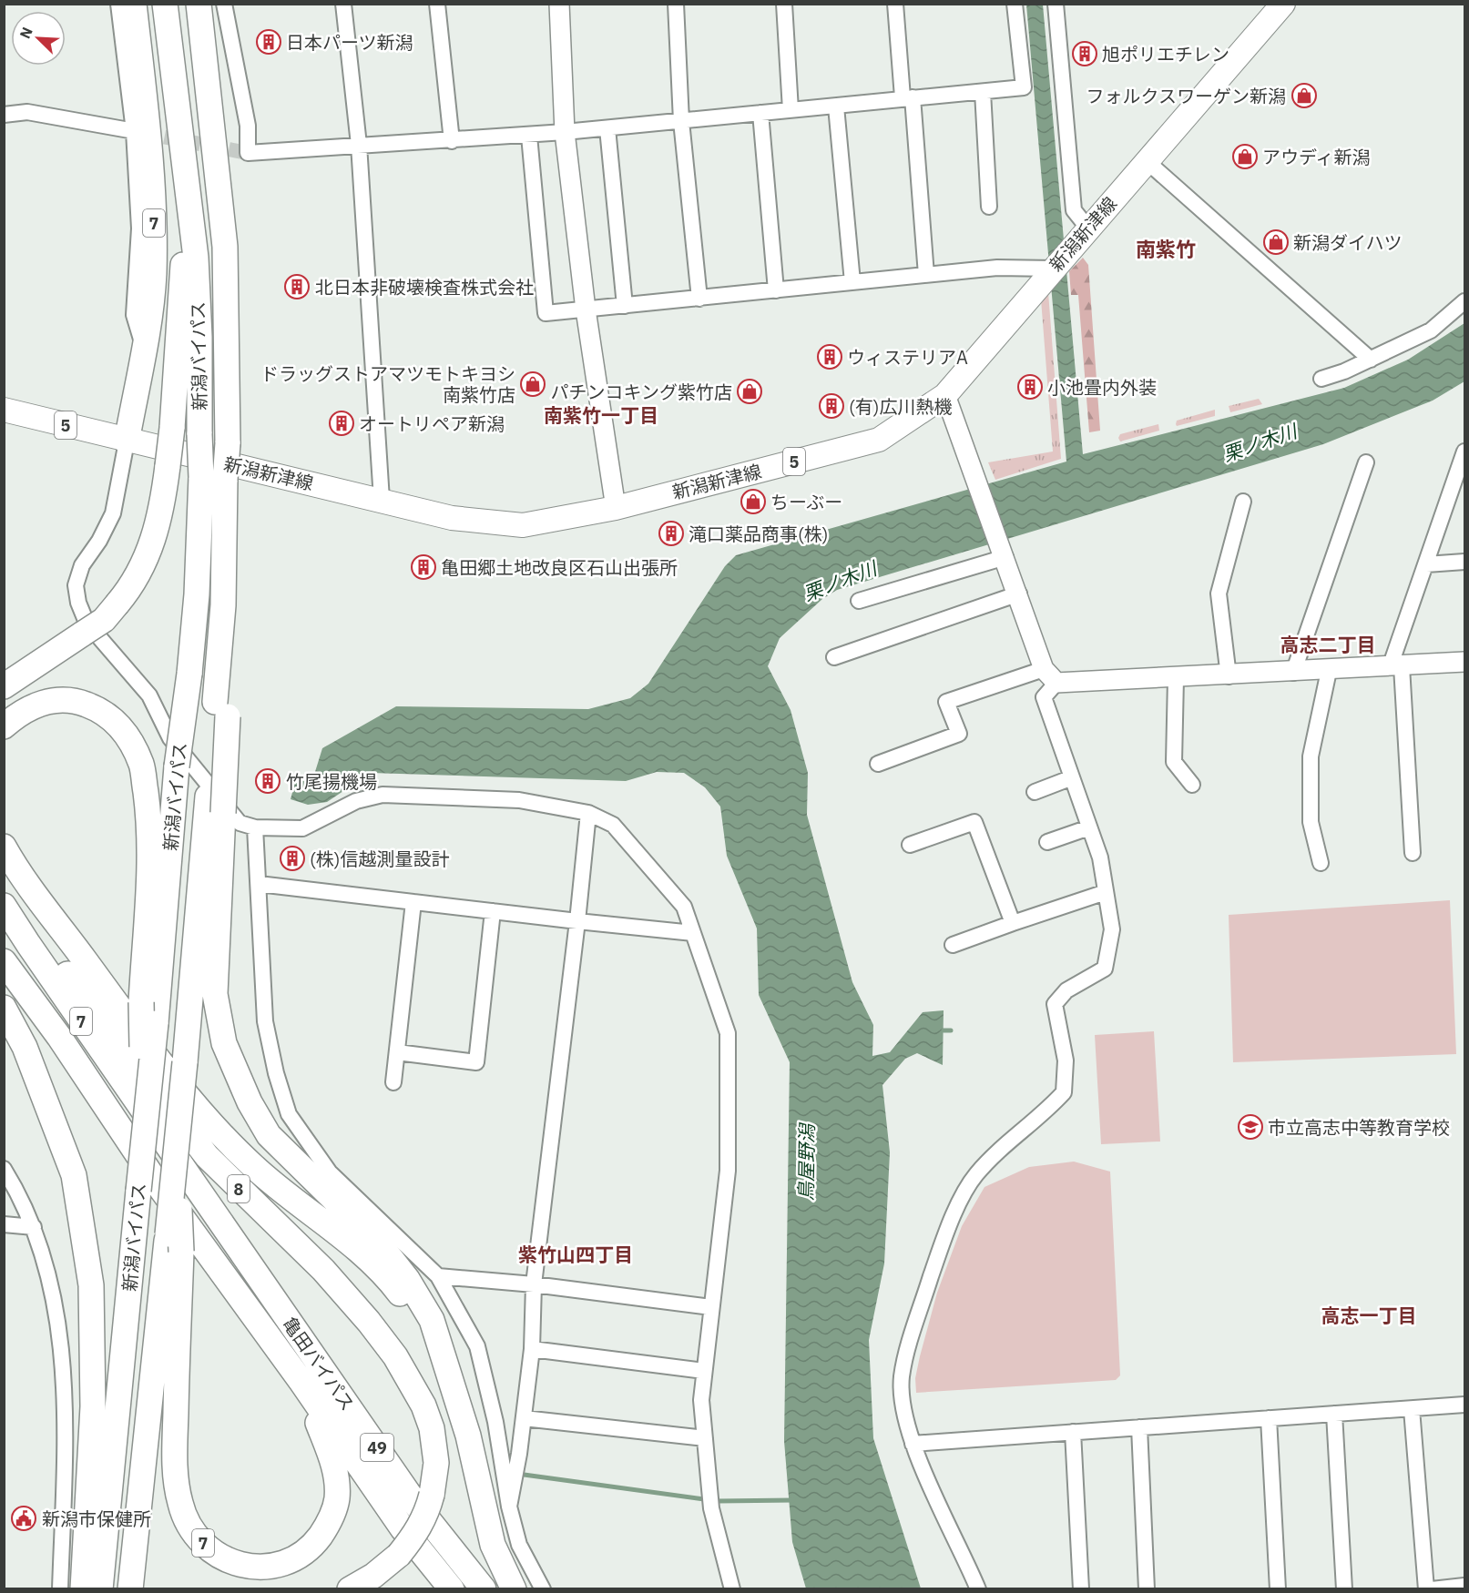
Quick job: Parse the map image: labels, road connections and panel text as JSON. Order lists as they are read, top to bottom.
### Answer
{
  "streets": {
    "highway": [
      "7",
      "新潟バイパス",
      "8",
      "亀田バイパス",
      "49"
    ],
    "main road": ["新潟新津線", "5"]
  },
  "crossings": [
    ["7", "新潟新津線"],
    ["7", "新潟バイパス"],
    ["7", "亀田バイパス"],
    ["新潟バイパス", "亀田バイパス"]
  ],
  "districts": [
    "南紫竹",
    "南紫竹一丁目",
    "高志二丁目",
    "紫竹山四丁目",
    "高志一丁目"
  ],
  "water": ["栗ノ木川", "鳥屋野潟"],
  "places": {
    "building": [
      "日本パーツ新潟",
      "旭ポリエチレン",
      "北日本非破壊検査株式会社",
      "ウィステリアA",
      "小池畳内外装",
      "(有)広川熱機",
      "オートリペア新潟",
      "滝口薬品商事(株)",
      "亀田郷土地改良区石山出張所",
      "竹尾揚機場",
      "(株)信越測量設計"
    ],
    "shop": [
      "フォルクスワーゲン新潟",
      "アウディ新潟",
      "新潟ダイハツ",
      "ドラッグストアマツモトキヨシ 南紫竹店",
      "パチンコキング紫竹店",
      "ちーぶー"
    ],
    "school or university": ["市立高志中等教育学校"],
    "public building": ["新潟市保健所"]
  },
  "north": "top left"
}
